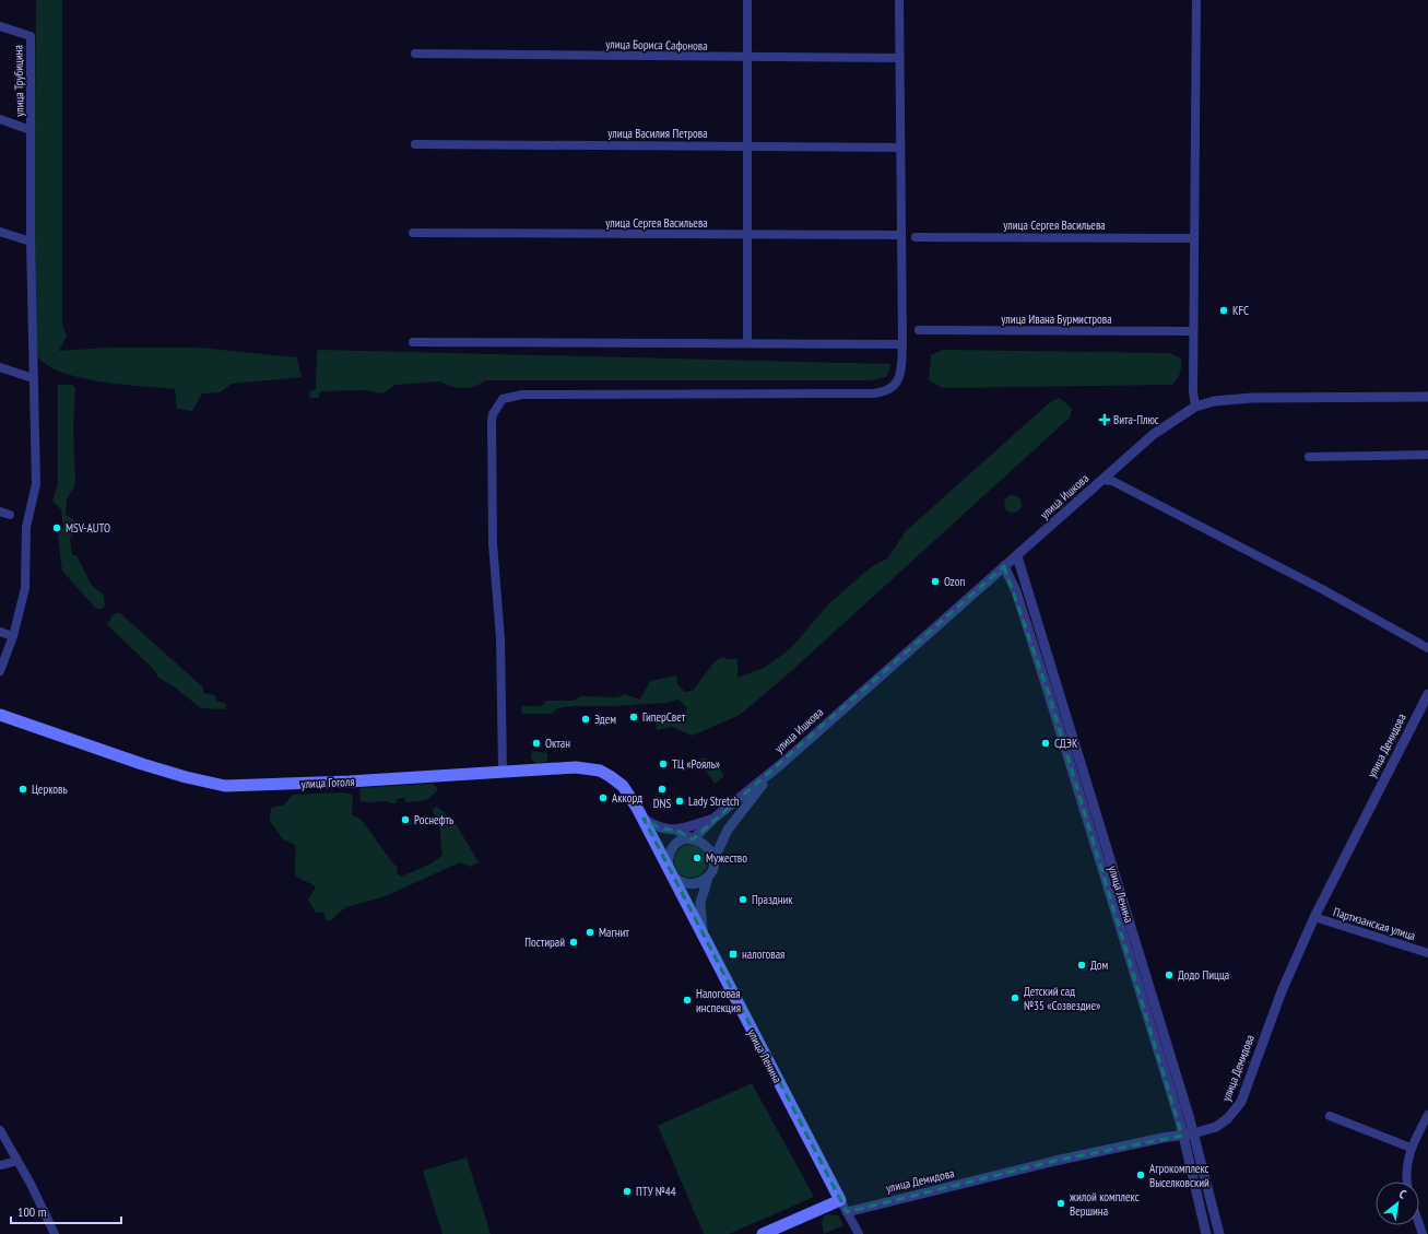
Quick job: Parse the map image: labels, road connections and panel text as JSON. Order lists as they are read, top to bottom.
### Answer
{
  "streets": {
    "main road": ["улица Гоголя", "улица Ленина"],
    "street": [
      "улица Бориса Сафонова",
      "улица Трубицина",
      "улица Василия Петрова",
      "улица Сергея Васильева",
      "улица Ивана Бурмистрова",
      "улица Ишкова",
      "улица Демидова",
      "Партизанская улица"
    ]
  },
  "crossings": [
    ["улица Ишкова", "улица Гоголя"],
    ["улица Ишкова", "улица Ленина"],
    ["улица Демидова", "улица Ленина"],
    ["улица Демидова", "Партизанская улица"],
    ["улица Гоголя", "улица Ленина"]
  ],
  "places": {
    "other": [
      "KFC",
      "MSV-AUTO",
      "Ozon",
      "ГиперСвет",
      "Эдем",
      "Октан",
      "СДЭК",
      "ТЦ «Рояль»",
      "Церковь",
      "DNS",
      "Аккорд",
      "Lady Stretch",
      "Роснефть",
      "Мужество",
      "Праздник",
      "Магнит",
      "Постирай",
      "Дом",
      "Додо Пицца",
      "Детский сад №35 «Созвездие»",
      "Налоговая инспекция",
      "Агрокомплекс Выселковский",
      "ПТУ №44",
      "жилой комплекс Вершина"
    ],
    "health": ["Вита-Плюс"],
    "transit": ["налоговая"]
  },
  "scale_bar": "100 m",
  "north": "top right"
}
